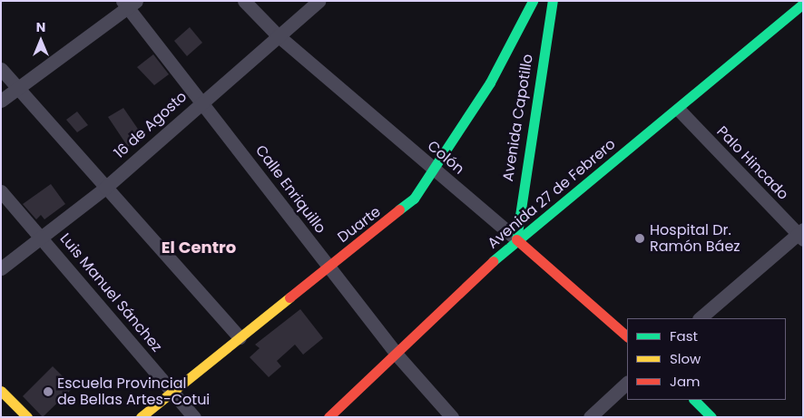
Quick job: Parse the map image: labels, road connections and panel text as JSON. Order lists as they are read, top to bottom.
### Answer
{
  "streets": {
    "main road": [
      "Avenida Capotillo",
      "Colón",
      "Avenida 27 de Febrero",
      "Duarte"
    ],
    "street": [
      "16 de Agosto",
      "Palo Hincado",
      "Calle Enriquillo",
      "Luis Manuel Sánchez"
    ]
  },
  "crossings": [
    ["Avenida Capotillo", "Colón"],
    ["Avenida Capotillo", "Avenida 27 de Febrero"],
    ["16 de Agosto", "Colón"],
    ["16 de Agosto", "Calle Enriquillo"],
    ["16 de Agosto", "Luis Manuel Sánchez"],
    ["Colón", "Avenida 27 de Febrero"],
    ["Colón", "Duarte"],
    ["Palo Hincado", "Avenida 27 de Febrero"],
    ["Calle Enriquillo", "Avenida 27 de Febrero"],
    ["Calle Enriquillo", "Duarte"],
    ["Duarte", "Luis Manuel Sánchez"]
  ],
  "districts": ["El Centro"],
  "places": ["Hospital Dr. Ramón Báez", "Escuela Provincial de Bellas Artes-Cotui"],
  "legend": ["Fast", "Slow", "Jam"],
  "north": "top"
}
